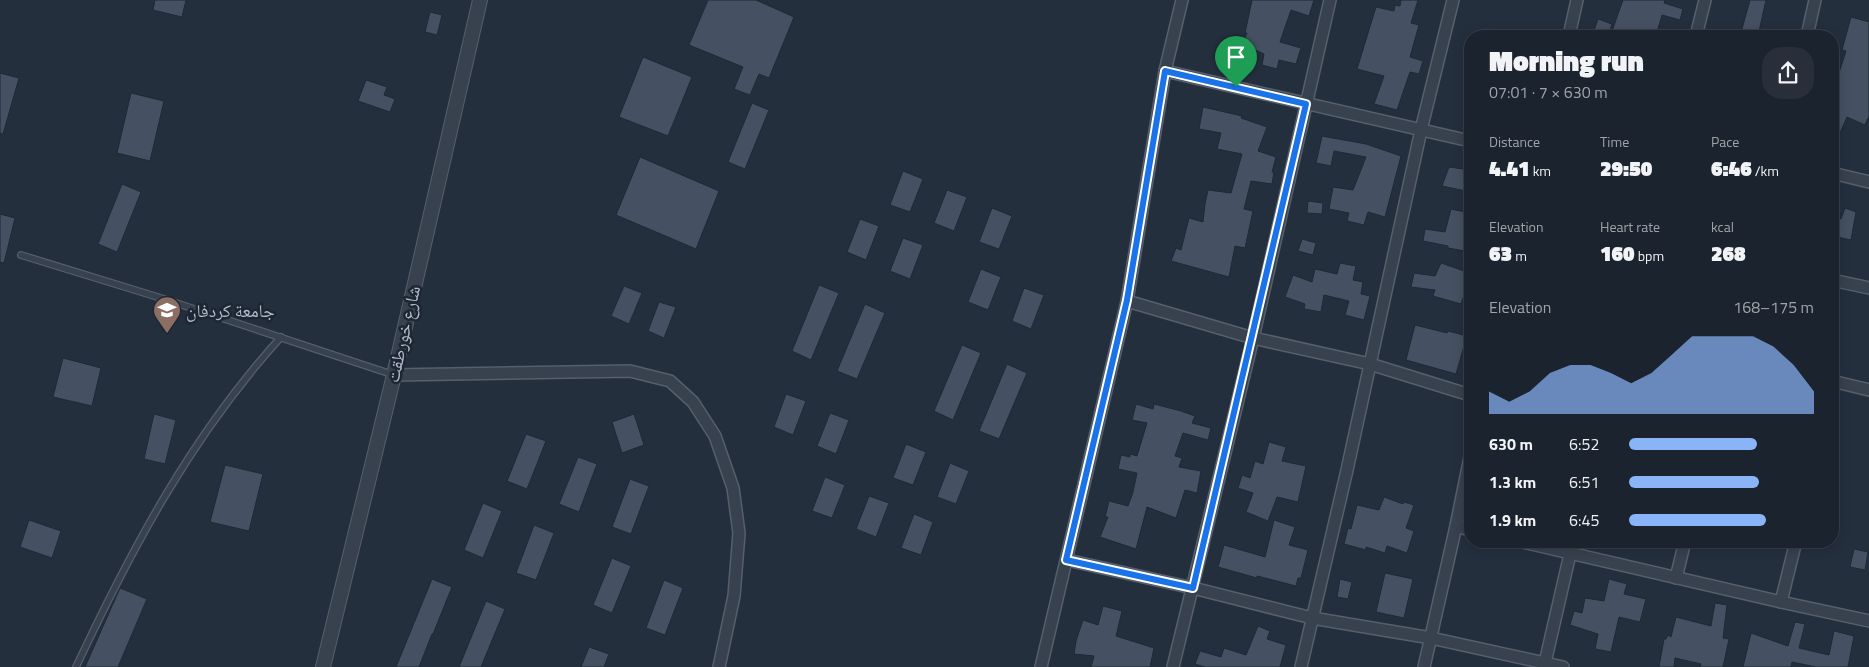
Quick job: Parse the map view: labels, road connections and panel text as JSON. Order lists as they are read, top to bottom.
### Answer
{
  "streets": {
    "street": ["شارع خورطقت"]
  },
  "places": {
    "school or university": ["جامعة كردفان"]
  },
  "page": {
    "heading": ["Morning run", "07:01 · 7 × 630 m"],
    "stats": [
      ["Distance", "4.41 km"],
      ["Time", "29:50"],
      ["Pace", "6:46 /km"],
      ["Elevation", "63 m"],
      ["Heart rate", "160 bpm"],
      ["kcal", "268"]
    ],
    "chart": ["Elevation", "168–175 m"],
    "list": [
      {
        "name": "630 m",
        "note": "6:52"
      },
      {
        "name": "1.3 km",
        "note": "6:51"
      },
      {
        "name": "1.9 km",
        "note": "6:45"
      }
    ]
  }
}
